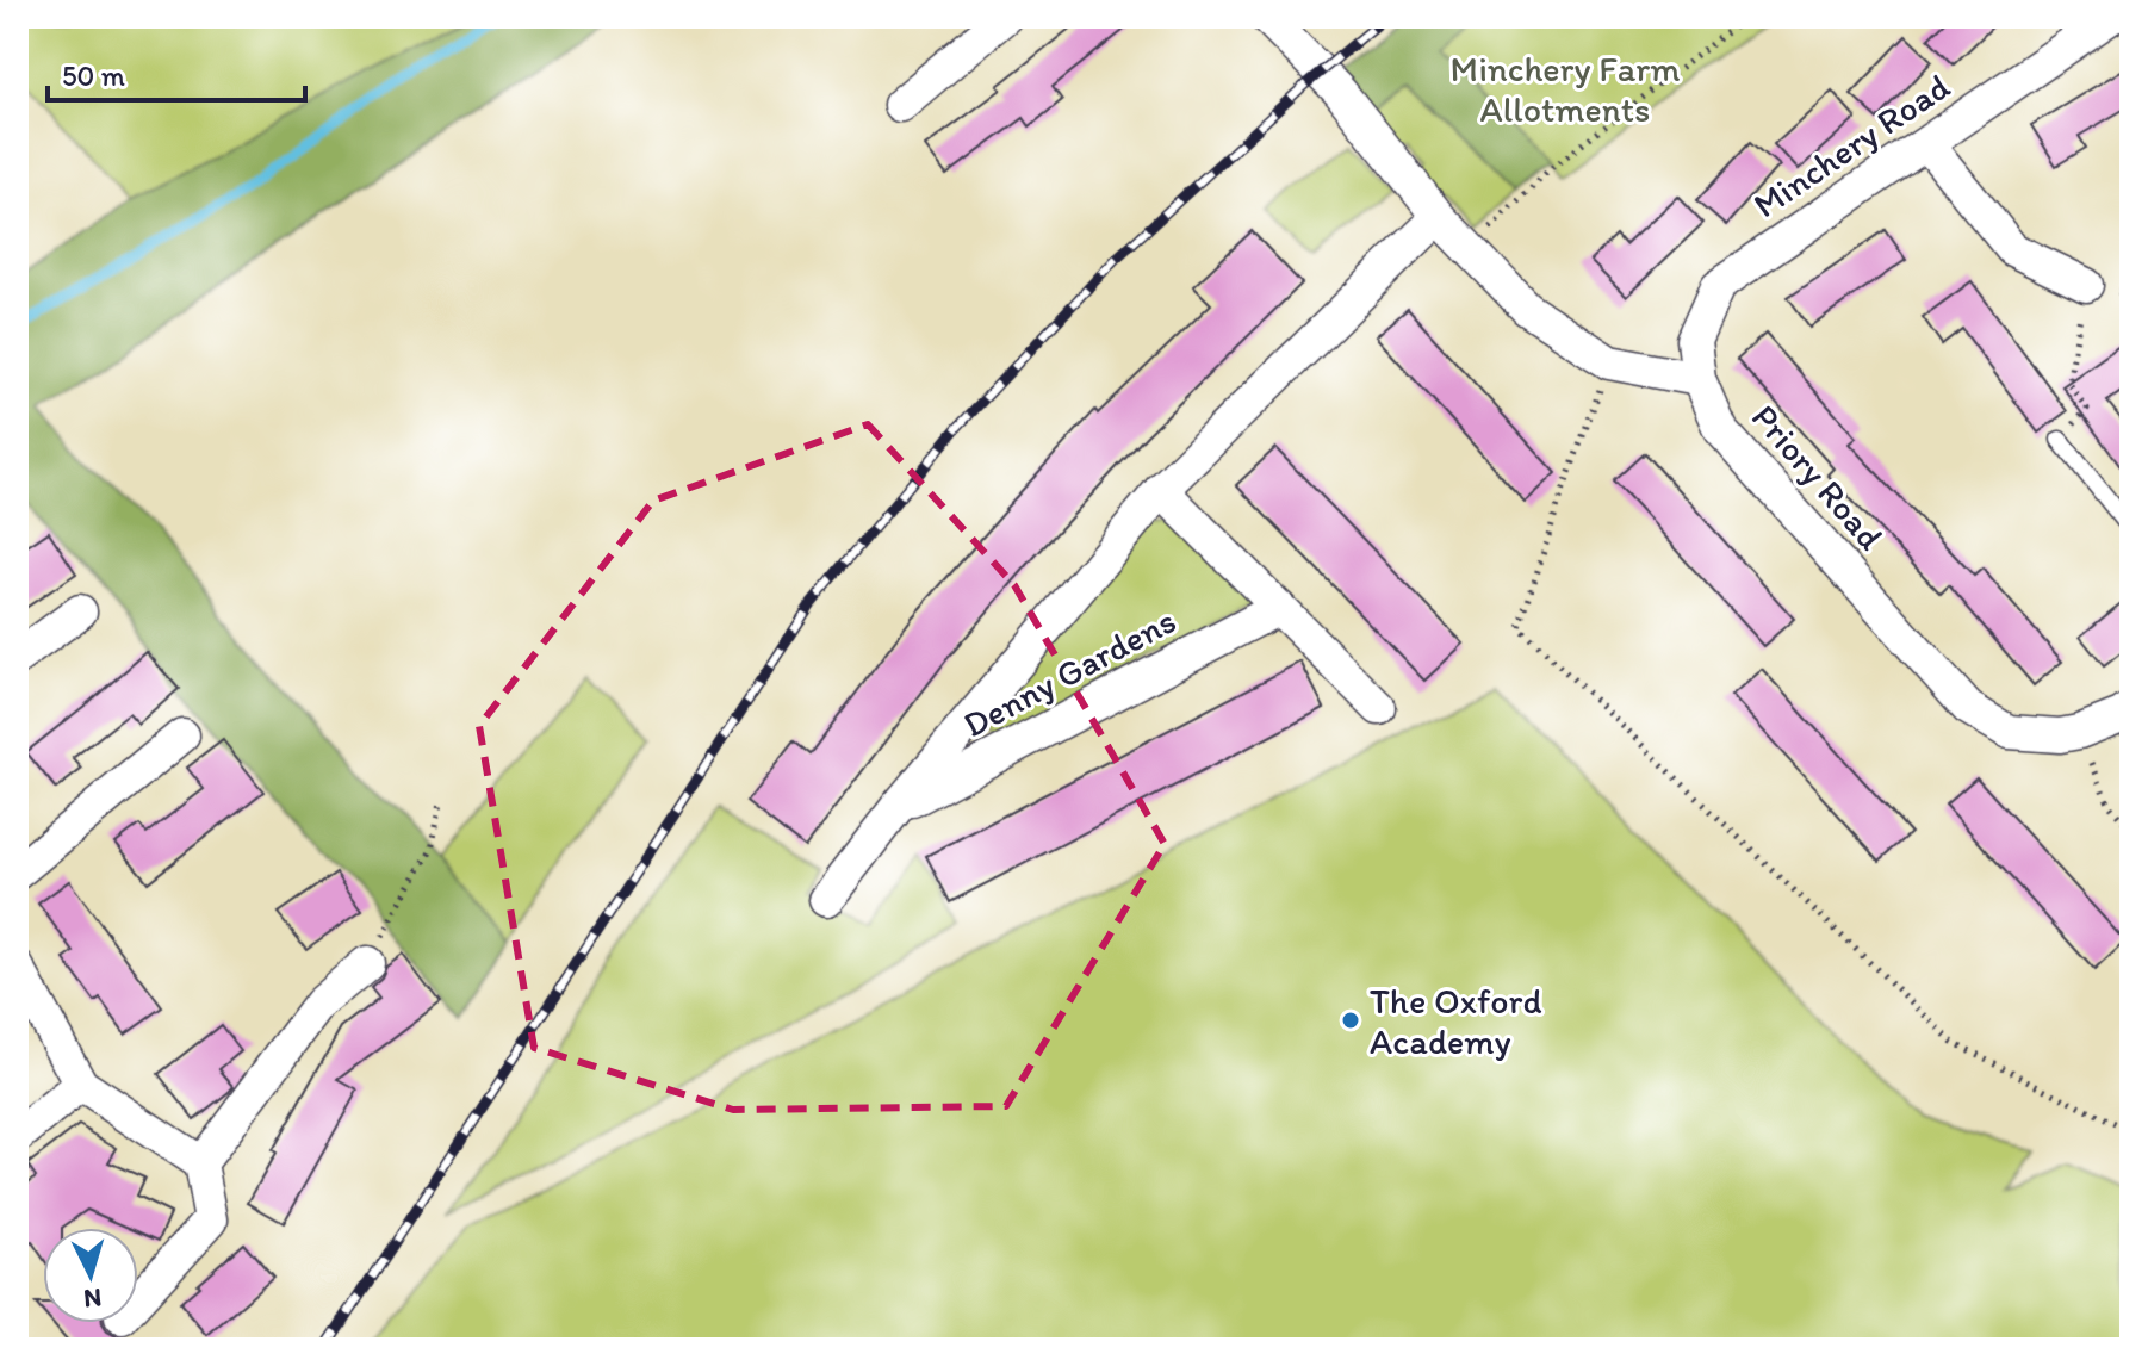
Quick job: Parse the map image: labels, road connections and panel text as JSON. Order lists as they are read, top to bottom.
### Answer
{
  "streets": {
    "street": ["Minchery Road", "Priory Road", "Denny Gardens"]
  },
  "crossings": [
    ["Minchery Road", "Priory Road"]
  ],
  "parks": ["Minchery Farm Allotments"],
  "places": ["The Oxford Academy"],
  "scale_bar": "50 m",
  "north": "bottom"
}
